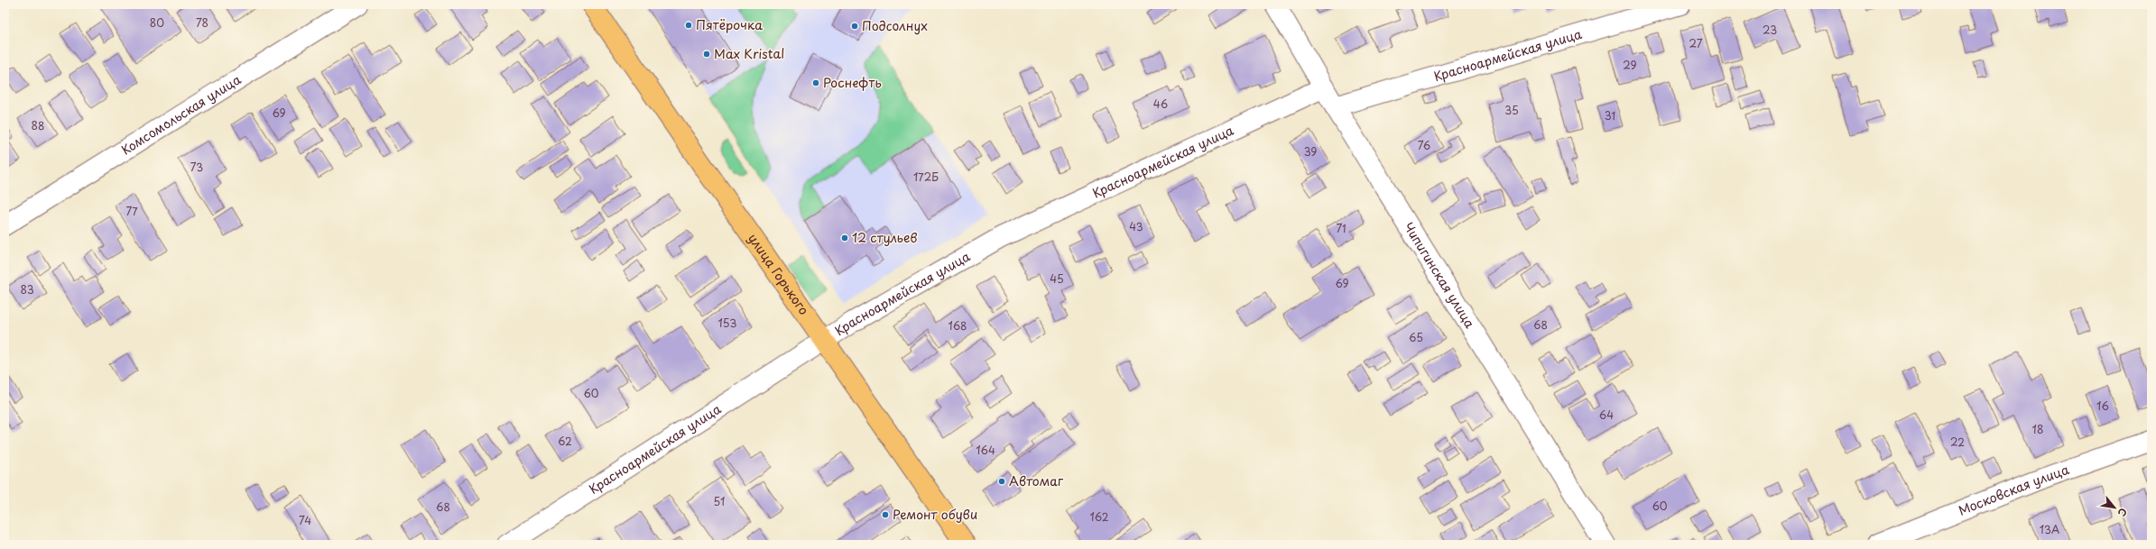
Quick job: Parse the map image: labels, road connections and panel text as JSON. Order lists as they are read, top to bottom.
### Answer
{
  "streets": {
    "main road": ["улица Горького"],
    "street": [
      "Красноармейская улица",
      "Комсомольская улица",
      "Чипигинская улица",
      "Московская улица"
    ]
  },
  "crossings": [
    ["Красноармейская улица", "улица Горького"],
    ["Красноармейская улица", "Чипигинская улица"]
  ],
  "places": [
    "Пятёрочка",
    "Подсолнух",
    "Max Kristal",
    "Роснефть",
    "12 стульев",
    "Автомаг",
    "Ремонт обуви"
  ],
  "house_numbers": [
    "80",
    "78",
    "23",
    "27",
    "29",
    "46",
    "35",
    "69",
    "31",
    "88",
    "76",
    "39",
    "73",
    "172Б",
    "77",
    "43",
    "71",
    "45",
    "69",
    "83",
    "153",
    "68",
    "168",
    "65",
    "60",
    "16",
    "64",
    "18",
    "62",
    "22",
    "164",
    "51",
    "60",
    "68",
    "162",
    "74",
    "13А"
  ],
  "north": "bottom right"
}
